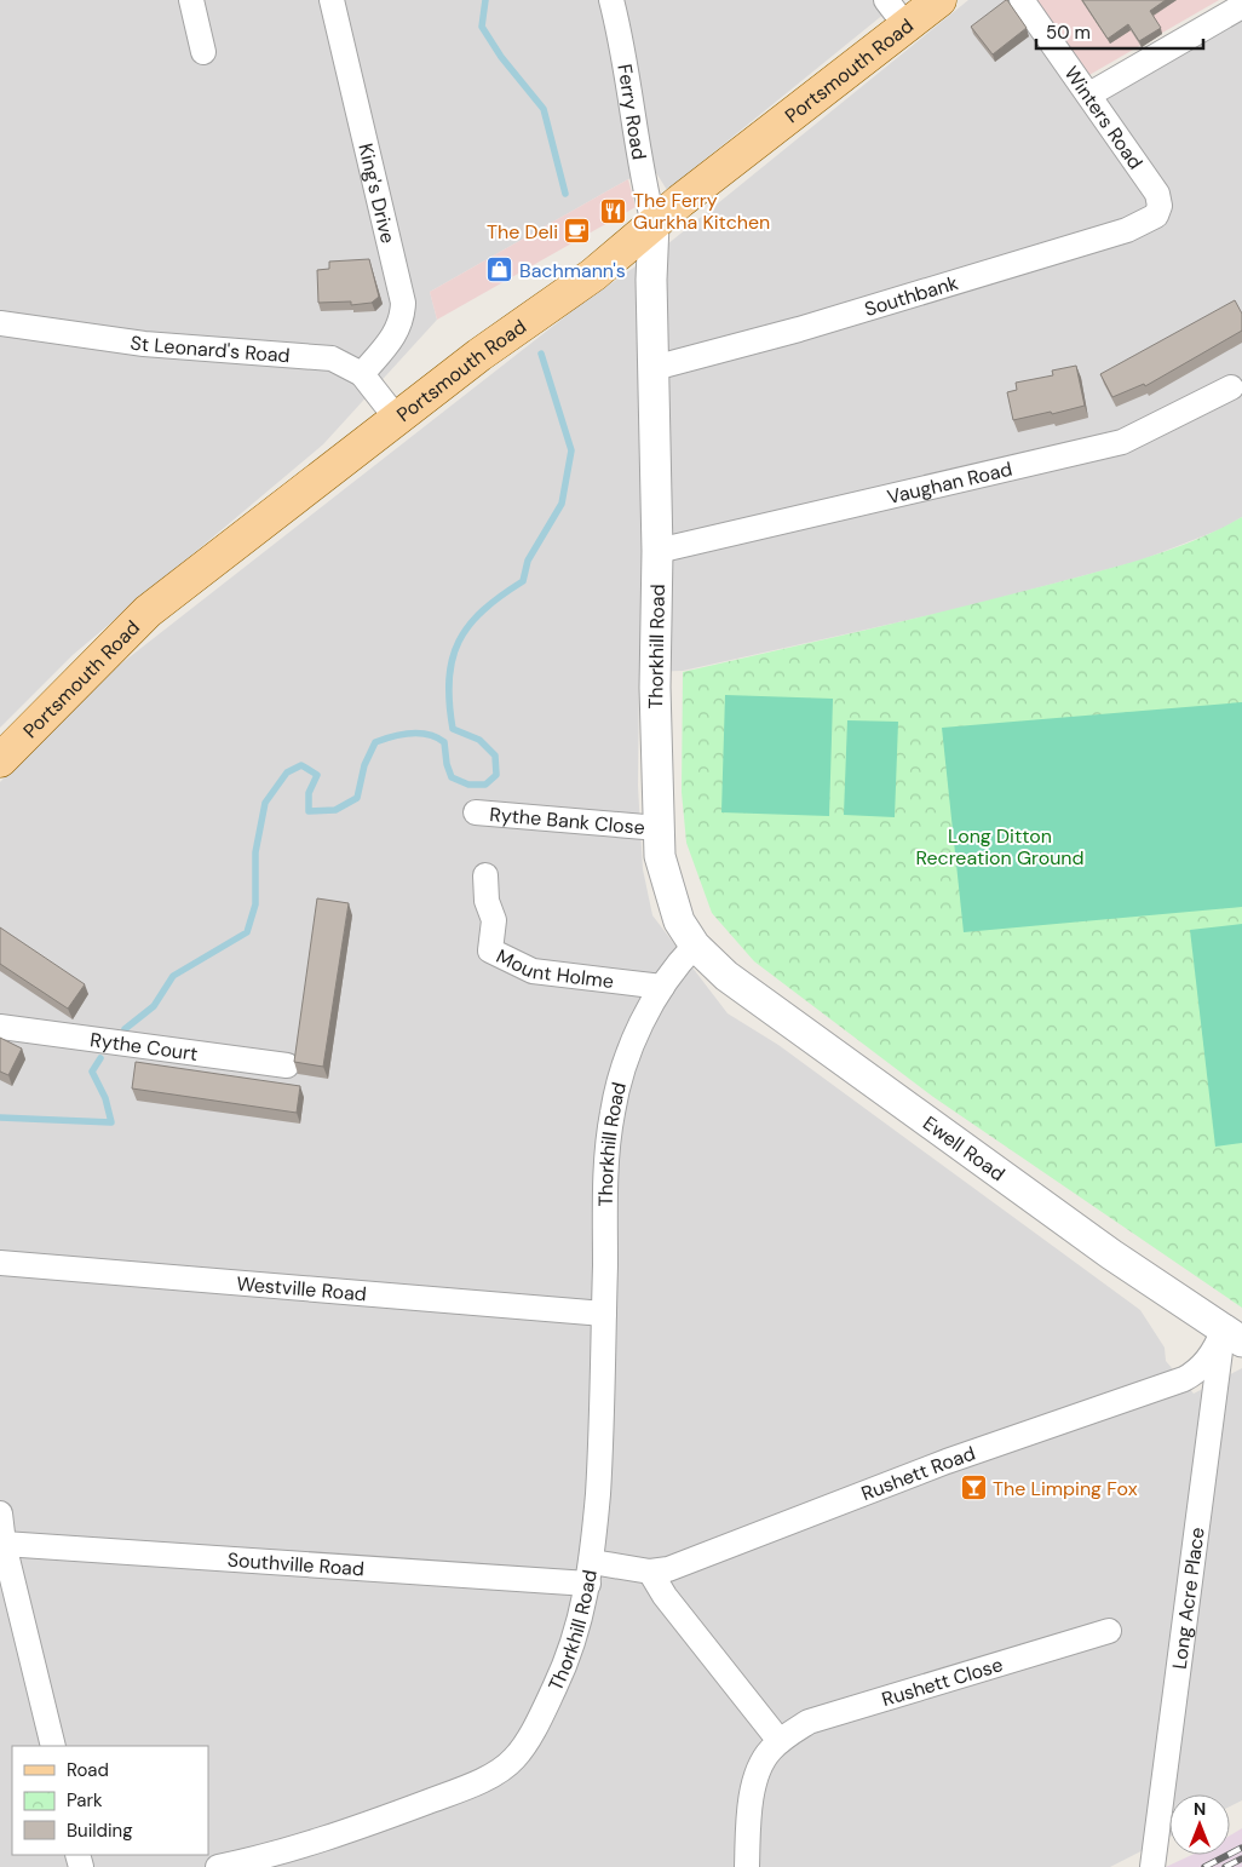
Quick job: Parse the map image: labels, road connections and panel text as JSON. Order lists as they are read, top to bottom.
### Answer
{
  "streets": {
    "main road": ["Portsmouth Road"],
    "street": [
      "Ferry Road",
      "Winters Road",
      "King's Drive",
      "Southbank",
      "St Leonard's Road",
      "Vaughan Road",
      "Thorkhill Road",
      "Rythe Bank Close",
      "Mount Holme",
      "Rythe Court",
      "Ewell Road",
      "Westville Road",
      "Rushett Road",
      "Southville Road",
      "Long Acre Place",
      "Rushett Close"
    ]
  },
  "crossings": [
    ["Portsmouth Road", "Ferry Road"],
    ["Portsmouth Road", "St Leonard's Road"],
    ["Portsmouth Road", "Thorkhill Road"],
    ["Ferry Road", "Thorkhill Road"],
    ["Winters Road", "Southbank"],
    ["King's Drive", "St Leonard's Road"],
    ["Southbank", "Thorkhill Road"],
    ["Vaughan Road", "Thorkhill Road"],
    ["Thorkhill Road", "Rythe Bank Close"],
    ["Thorkhill Road", "Mount Holme"],
    ["Thorkhill Road", "Ewell Road"],
    ["Thorkhill Road", "Westville Road"],
    ["Thorkhill Road", "Rushett Road"],
    ["Thorkhill Road", "Southville Road"],
    ["Ewell Road", "Rushett Road"],
    ["Ewell Road", "Long Acre Place"],
    ["Rushett Road", "Southville Road"],
    ["Rushett Road", "Long Acre Place"]
  ],
  "parks": ["Long Ditton Recreation Ground"],
  "places": {
    "restaurant": ["The Ferry Gurkha Kitchen"],
    "cafe": ["The Deli"],
    "shop": ["Bachmann's"],
    "bar": ["The Limping Fox"]
  },
  "legend": ["Road", "Park", "Building"],
  "scale_bar": "50 m",
  "north": "top"
}
